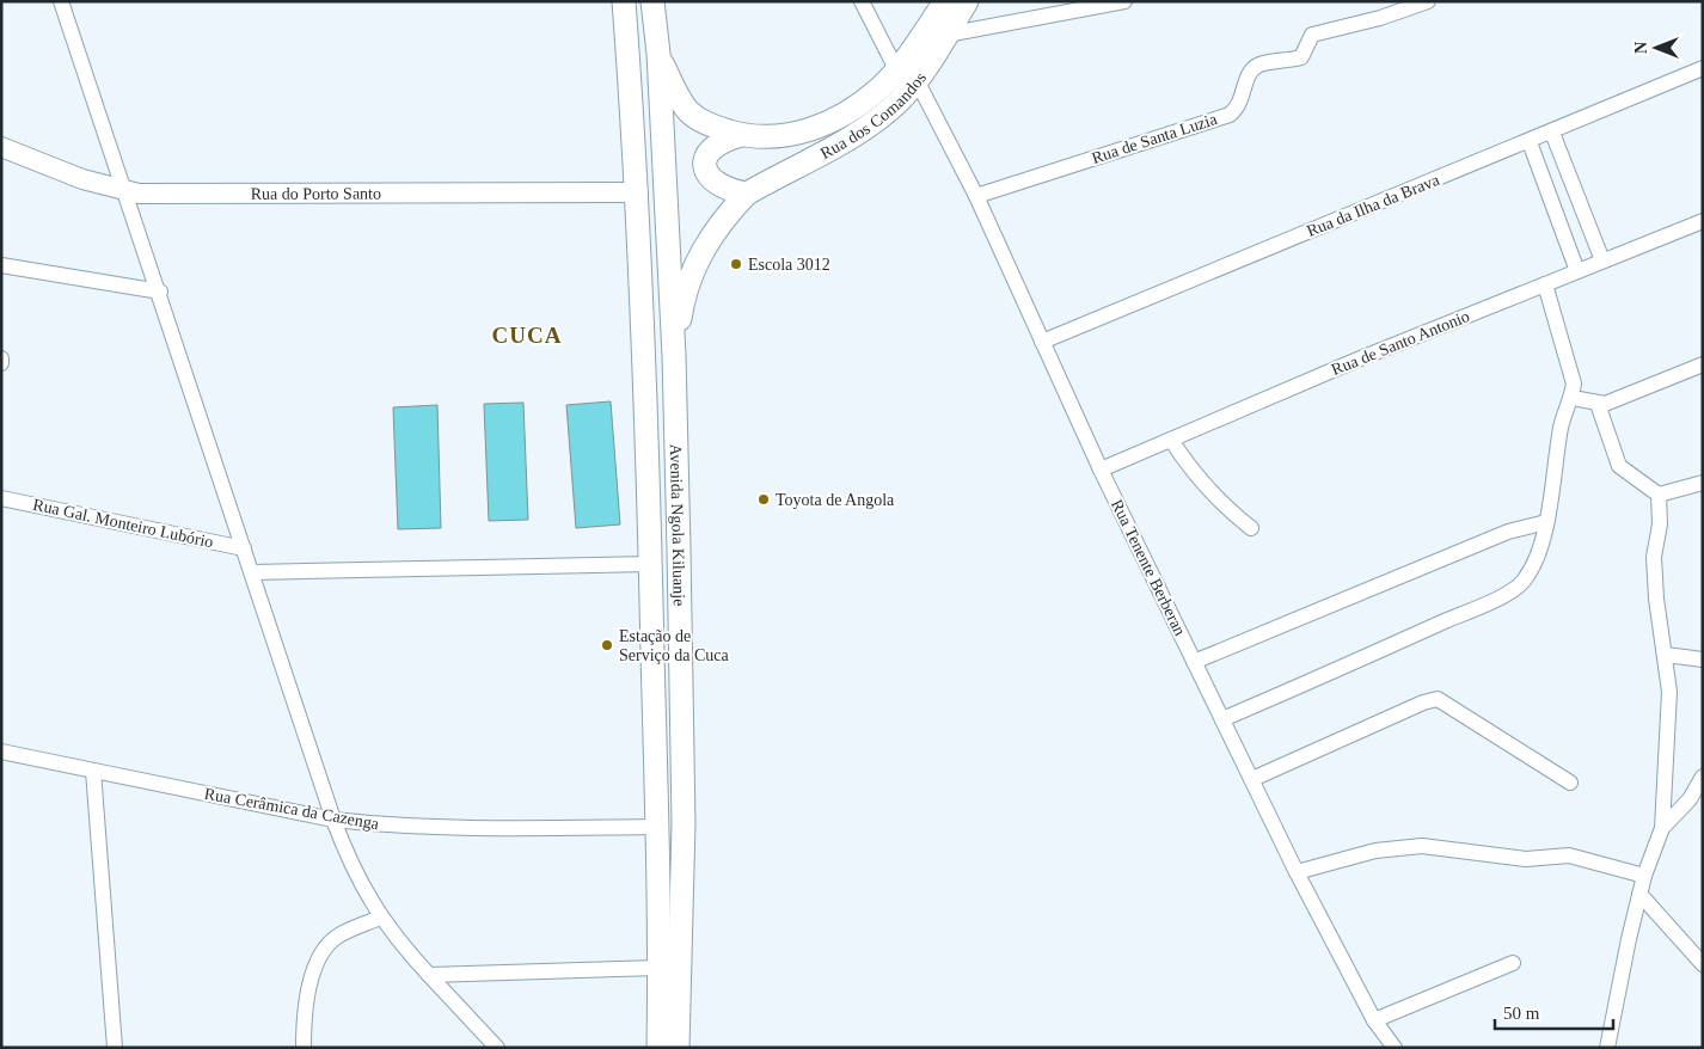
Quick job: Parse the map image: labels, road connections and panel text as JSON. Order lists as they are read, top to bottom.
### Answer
{
  "streets": {
    "main road": ["Rua dos Comandos", "Avenida Ngola Kiluanje"],
    "street": [
      "Rua de Santa Luzia",
      "Rua do Porto Santo",
      "Rua da Ilha da Brava",
      "Rua de Santo Antonio",
      "Rua Gal. Monteiro Lubório",
      "Rua Tenente Berberan",
      "Rua Cerâmica da Cazenga"
    ]
  },
  "crossings": [
    ["Rua dos Comandos", "Avenida Ngola Kiluanje"],
    ["Rua dos Comandos", "Rua Tenente Berberan"],
    ["Rua de Santa Luzia", "Rua Tenente Berberan"],
    ["Rua do Porto Santo", "Avenida Ngola Kiluanje"],
    ["Rua da Ilha da Brava", "Rua Tenente Berberan"],
    ["Rua de Santo Antonio", "Rua Tenente Berberan"],
    ["Avenida Ngola Kiluanje", "Rua Cerâmica da Cazenga"]
  ],
  "districts": ["CUCA"],
  "places": ["Escola 3012", "Toyota de Angola", "Estação de Serviço da Cuca"],
  "scale_bar": "50 m",
  "north": "left"
}
